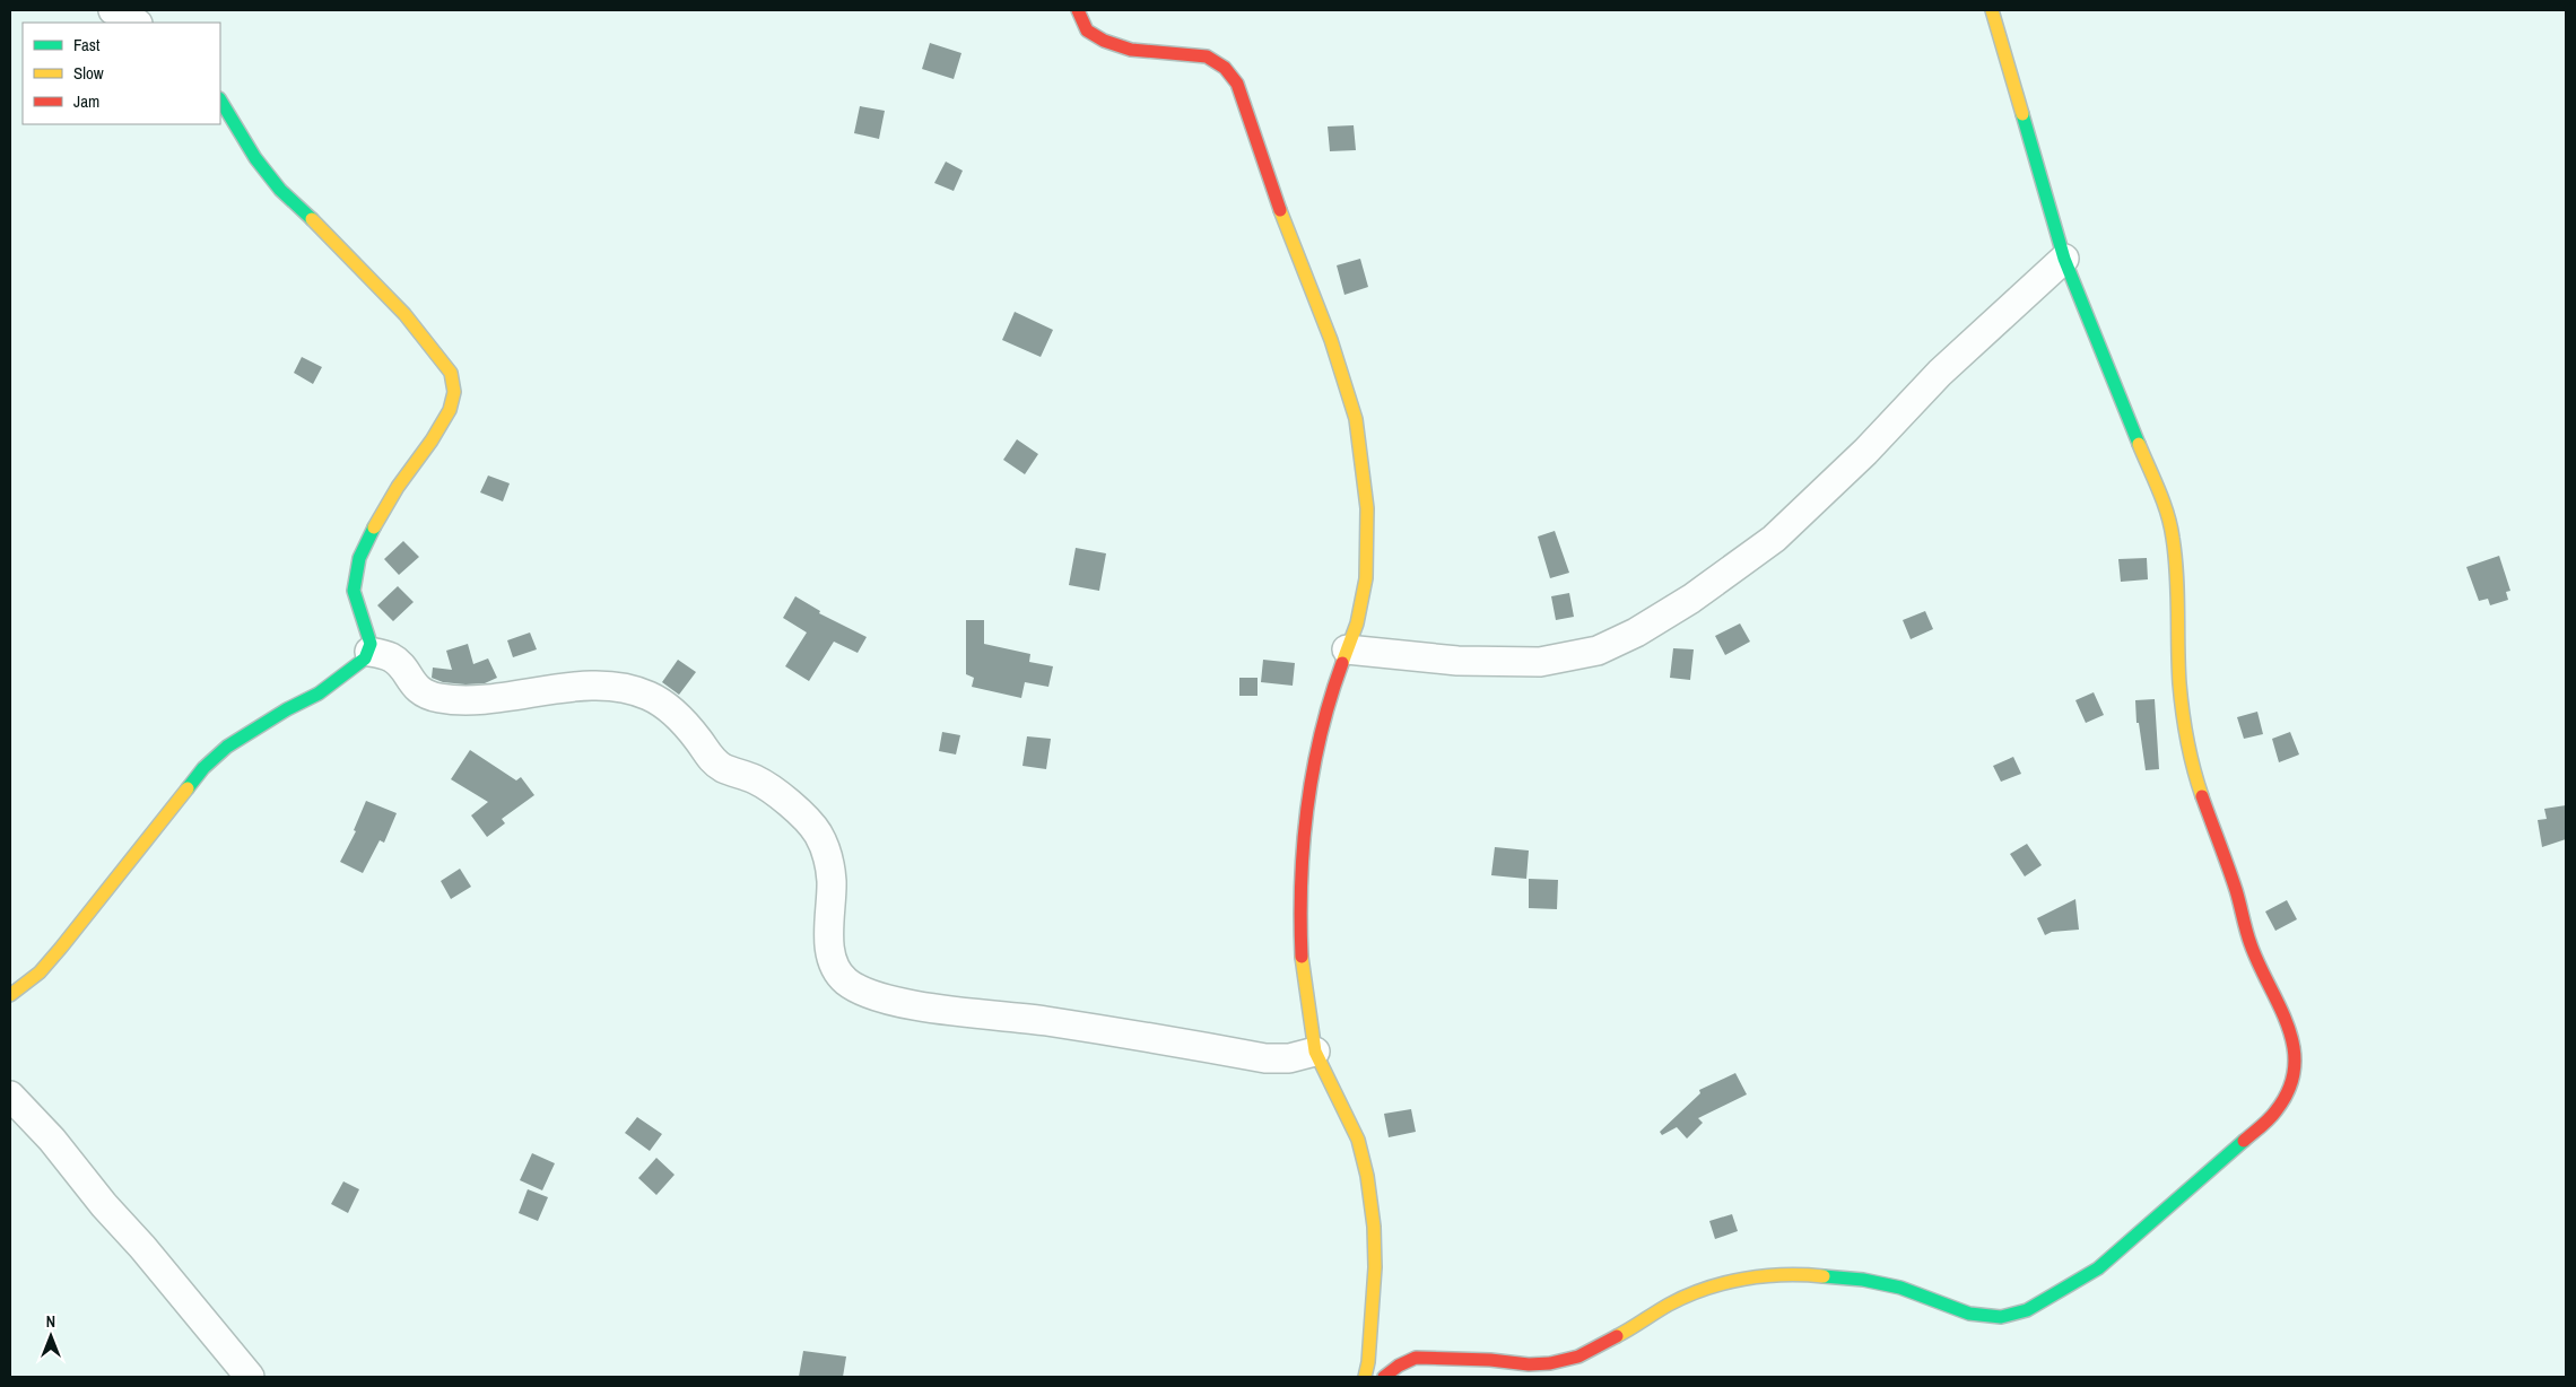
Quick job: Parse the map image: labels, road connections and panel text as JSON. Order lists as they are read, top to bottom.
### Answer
{
  "legend": ["Fast", "Slow", "Jam"],
  "north": "top"
}
